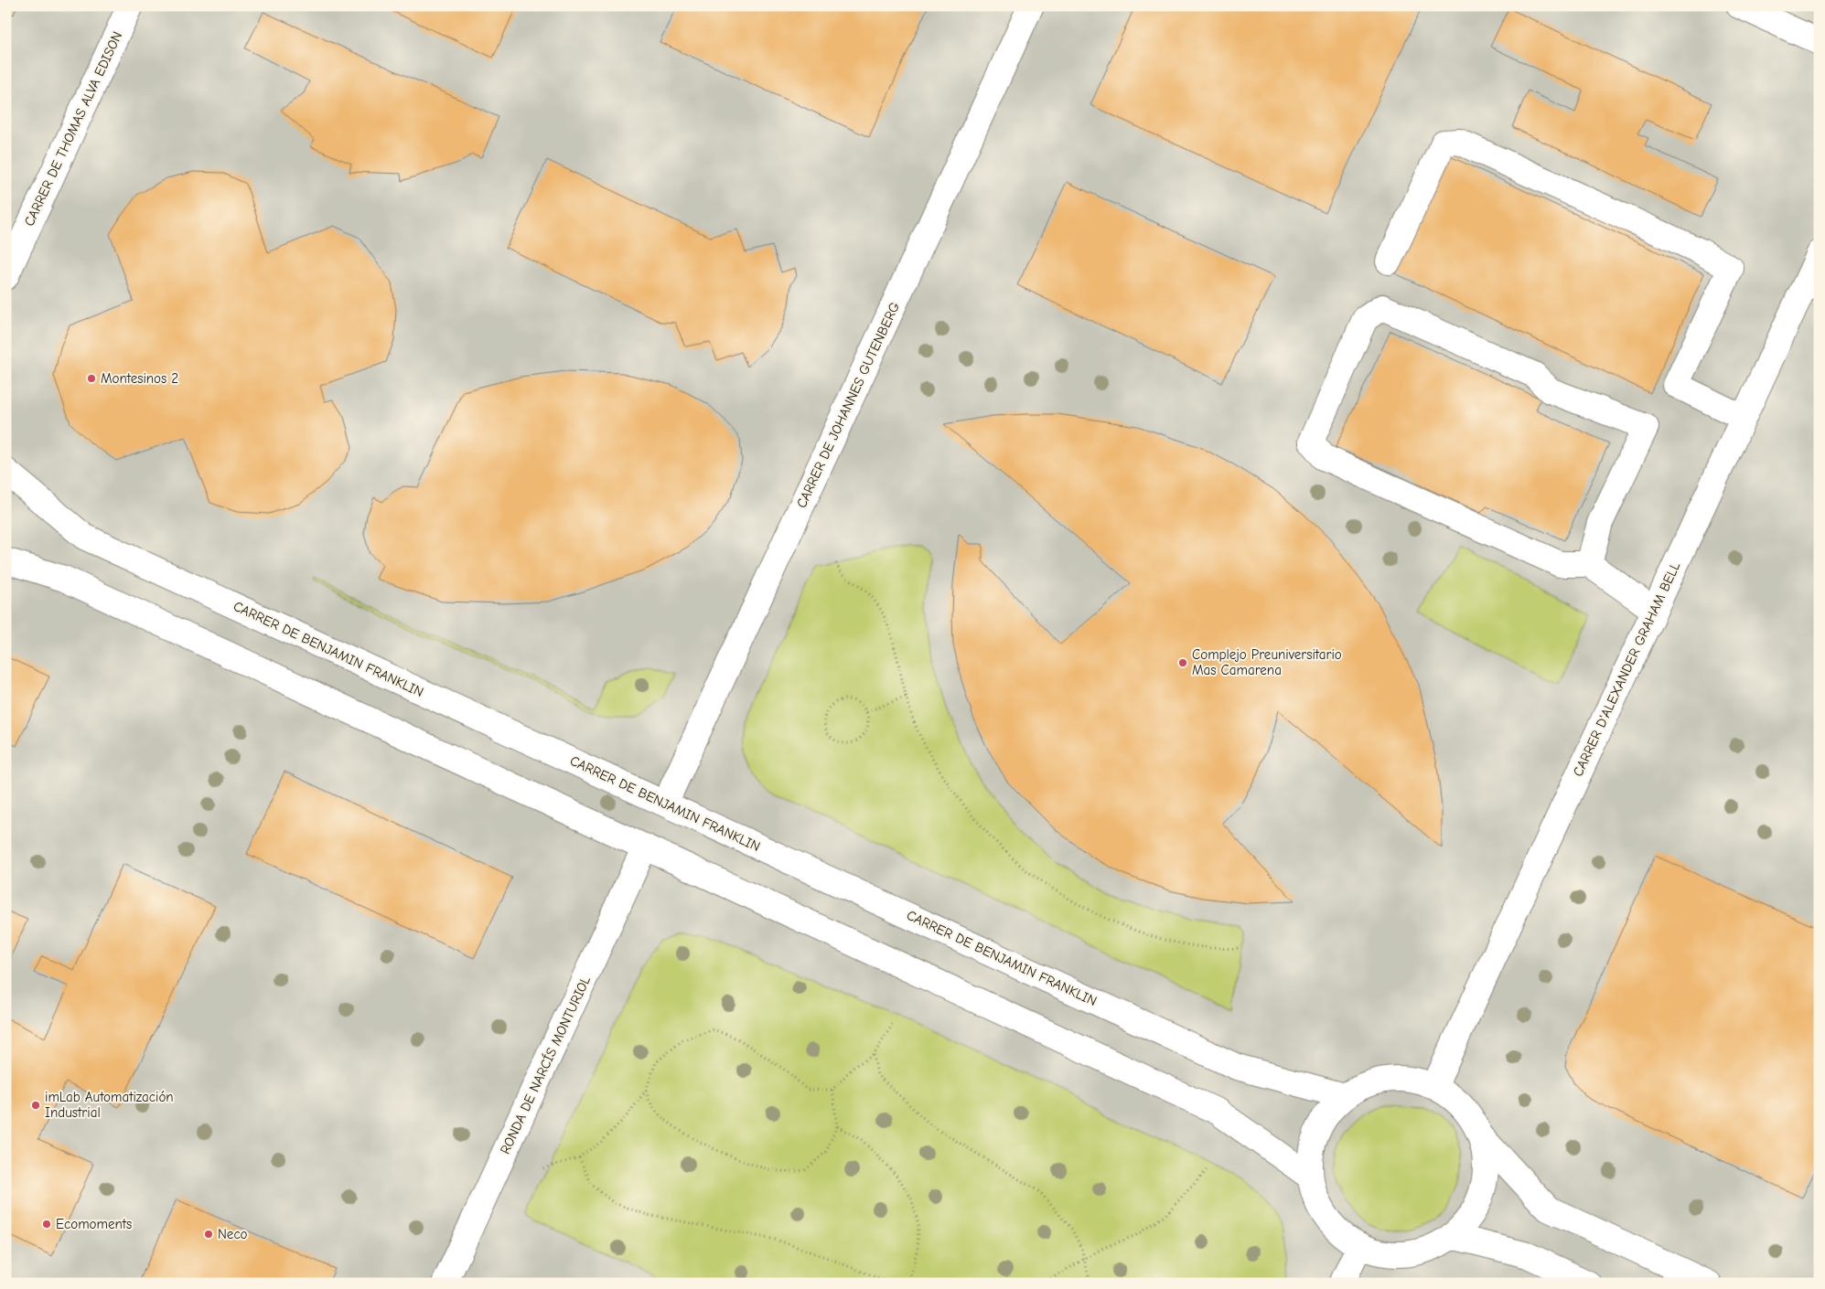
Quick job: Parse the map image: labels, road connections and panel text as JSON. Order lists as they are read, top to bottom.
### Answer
{
  "streets": {
    "street": [
      "CARRER DE THOMAS ALVA EDISON",
      "CARRER DE JOHANNES GUTENBERG",
      "CARRER DE BENJAMIN FRANKLIN",
      "CARRER D'ALEXANDER GRAHAM BELL",
      "RONDA DE NARCÍS MONTURIOL"
    ]
  },
  "crossings": [
    ["CARRER DE JOHANNES GUTENBERG", "CARRER DE BENJAMIN FRANKLIN"]
  ],
  "places": [
    "Montesinos 2",
    "Complejo Preuniversitario Mas Camarena",
    "imLab Automatización Industrial",
    "Ecomoments",
    "Neco"
  ]
}
